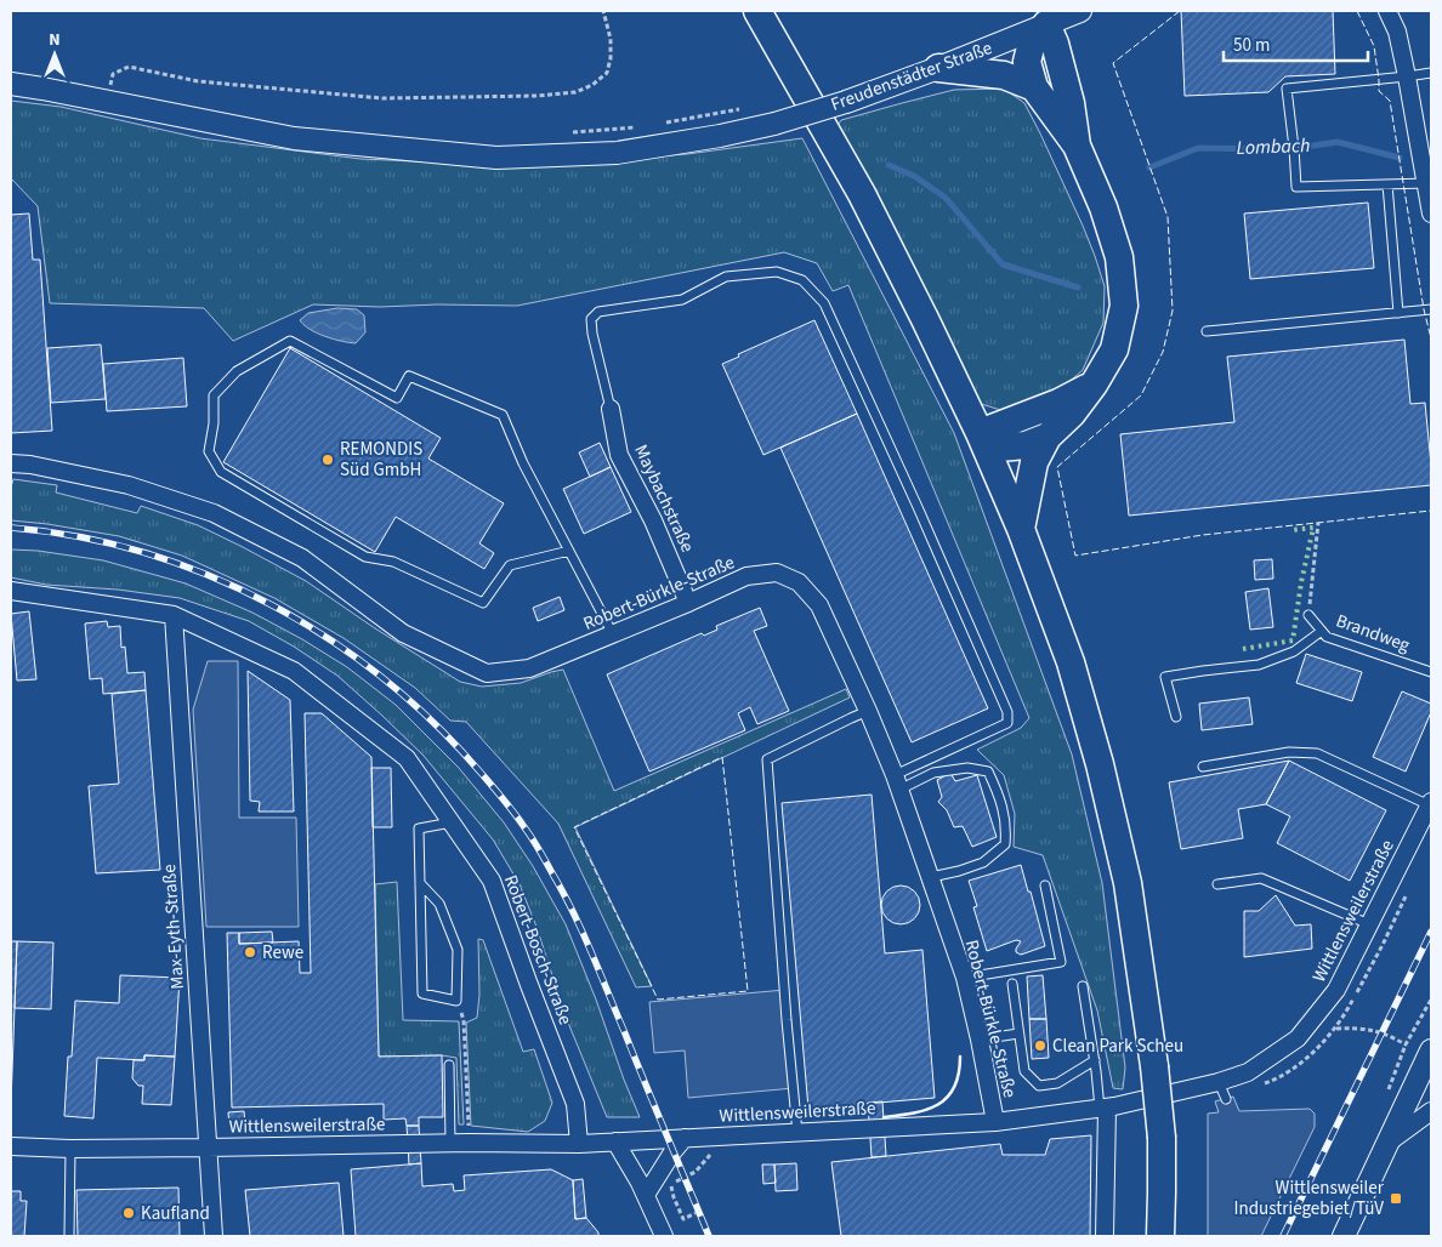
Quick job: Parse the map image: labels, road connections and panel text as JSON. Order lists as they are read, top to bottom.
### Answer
{
  "streets": {
    "street": [
      "Freudenstädter Straße",
      "Maybachstraße",
      "Robert-Bürkle-Straße",
      "Wittlensweilerstraße",
      "Max-Eyth-Straße",
      "Robert-Bosch-Straße"
    ],
    "lane": ["Brandweg"]
  },
  "crossings": [
    ["Maybachstraße", "Robert-Bürkle-Straße"],
    ["Robert-Bürkle-Straße", "Wittlensweilerstraße"],
    ["Wittlensweilerstraße", "Max-Eyth-Straße"],
    ["Wittlensweilerstraße", "Robert-Bosch-Straße"],
    ["Max-Eyth-Straße", "Robert-Bosch-Straße"]
  ],
  "water": ["Lombach"],
  "places": {
    "other": [
      "REMONDIS Süd GmbH",
      "Rewe",
      "Clean Park Scheu",
      "Kaufland"
    ],
    "transit": ["Wittlensweiler Industriegebiet/TüV"]
  },
  "scale_bar": "50 m",
  "north": "top"
}
